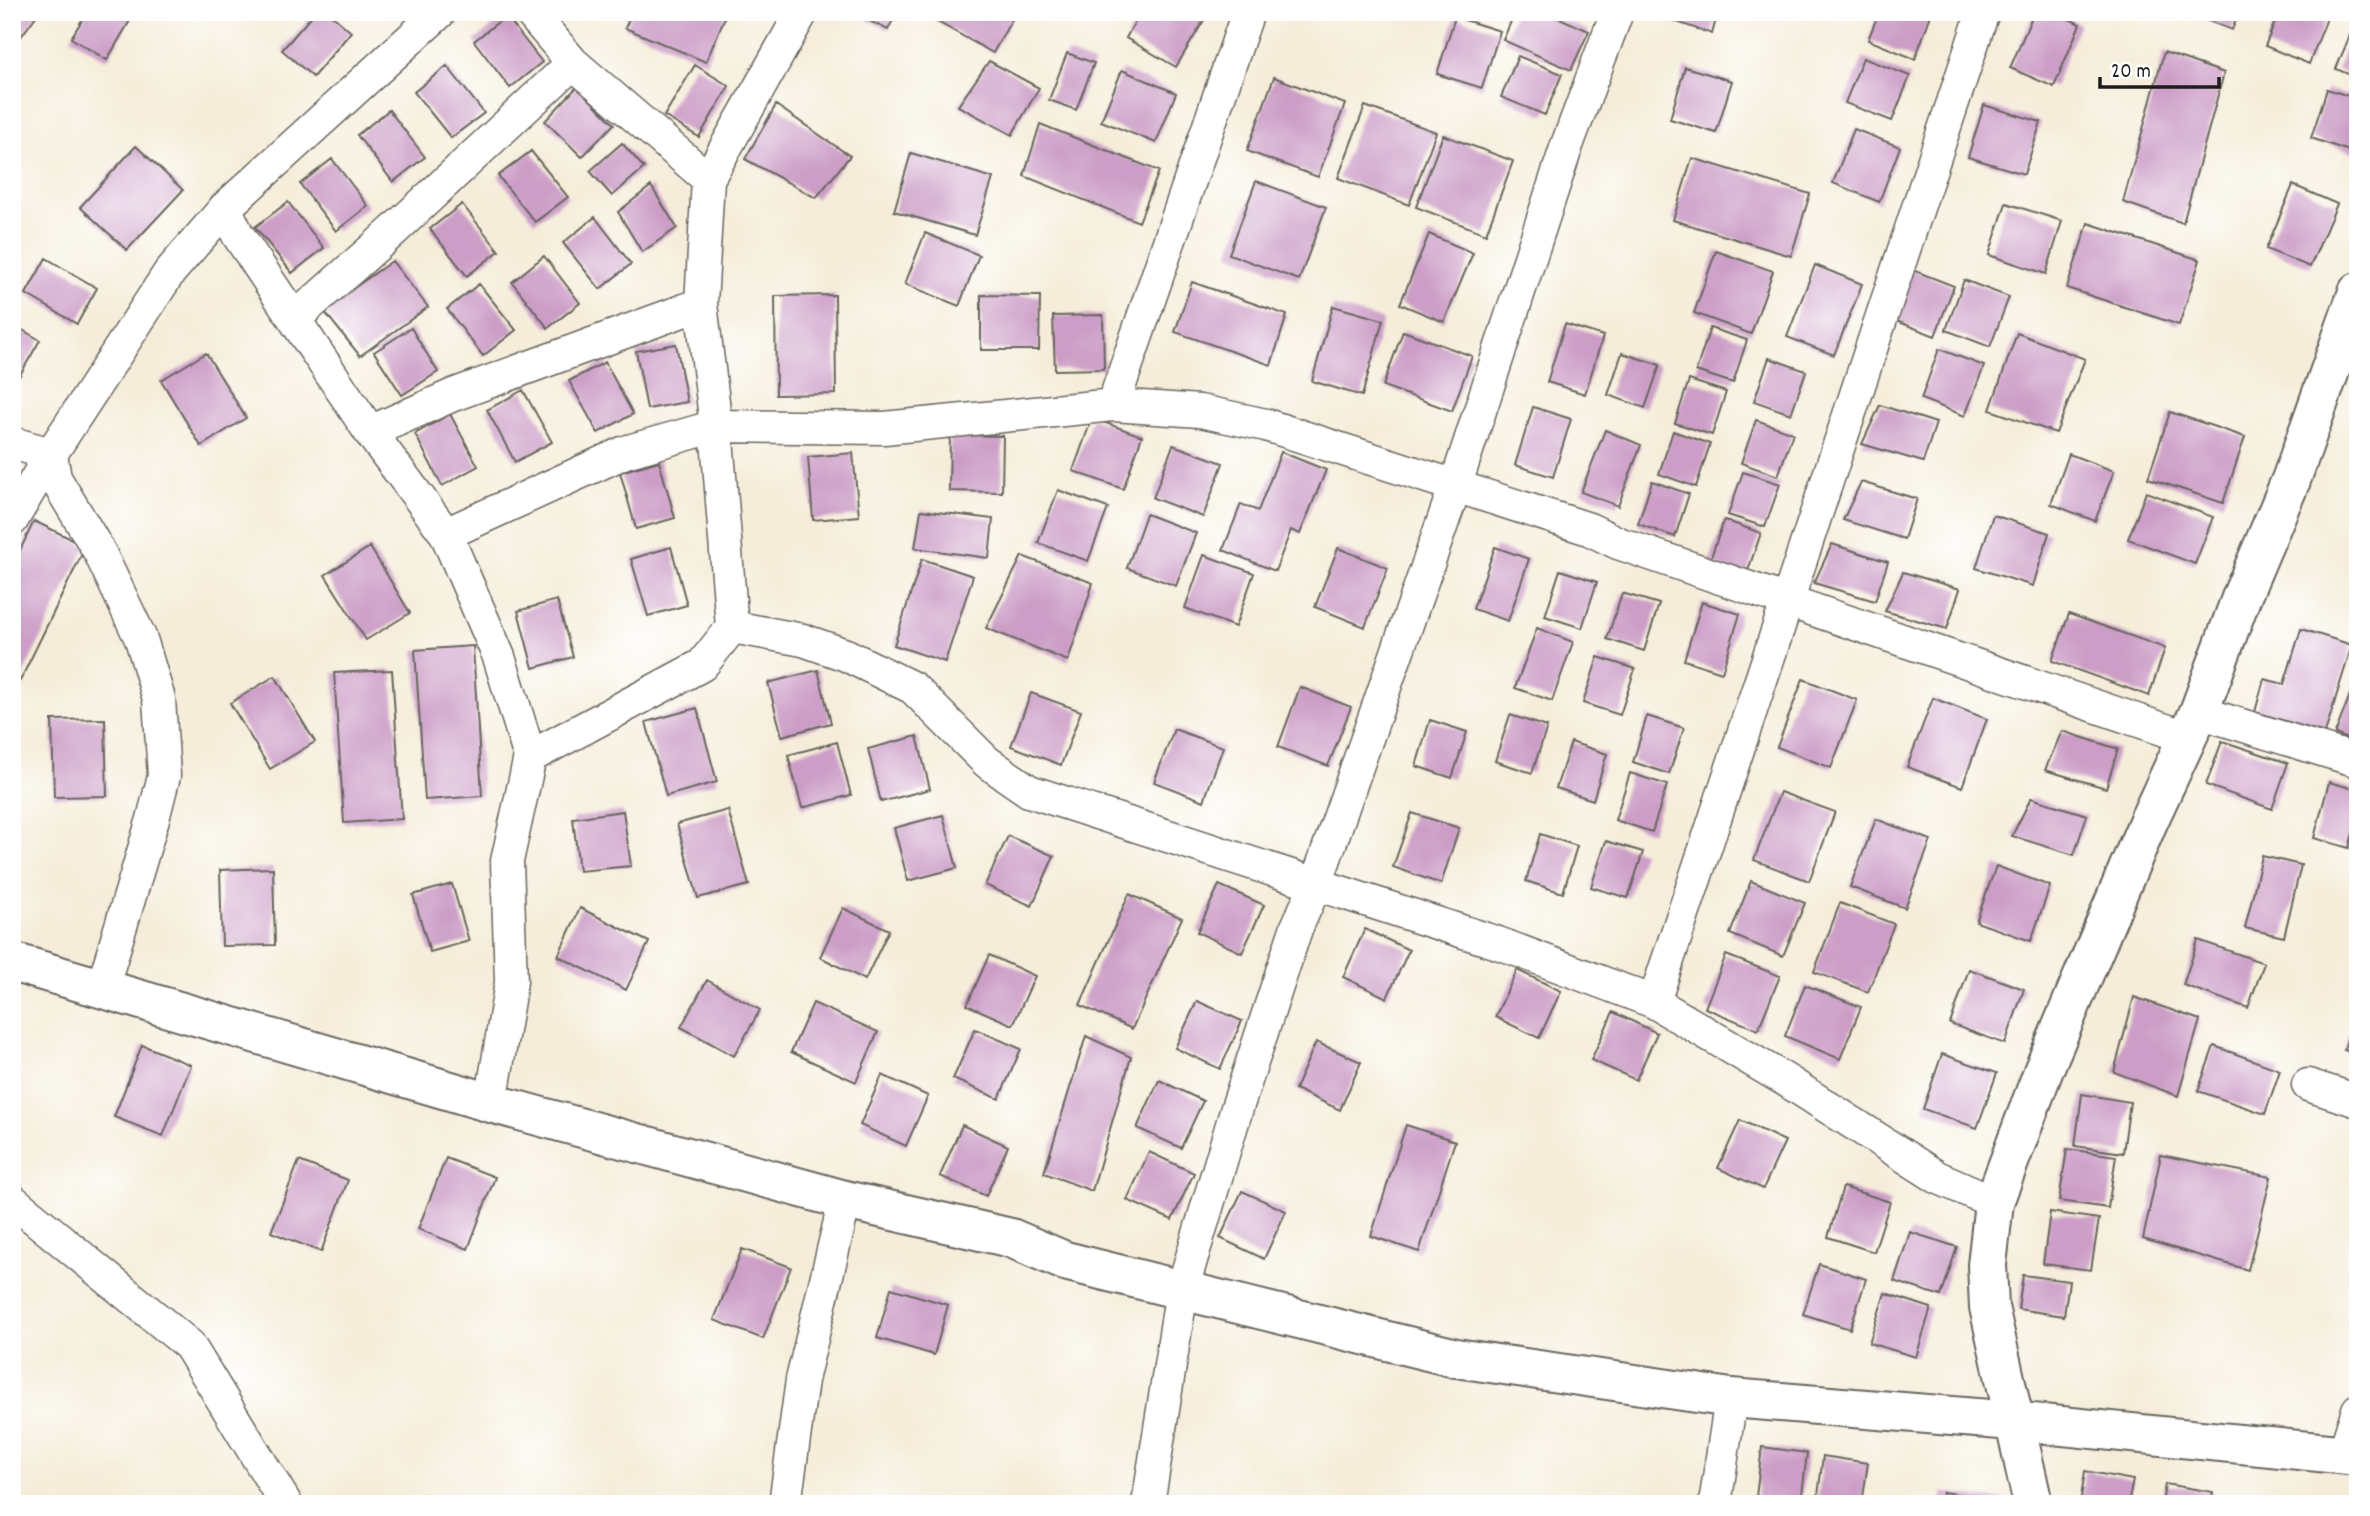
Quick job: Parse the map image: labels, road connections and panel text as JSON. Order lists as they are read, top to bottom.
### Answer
{
  "scale_bar": "20 m"
}
